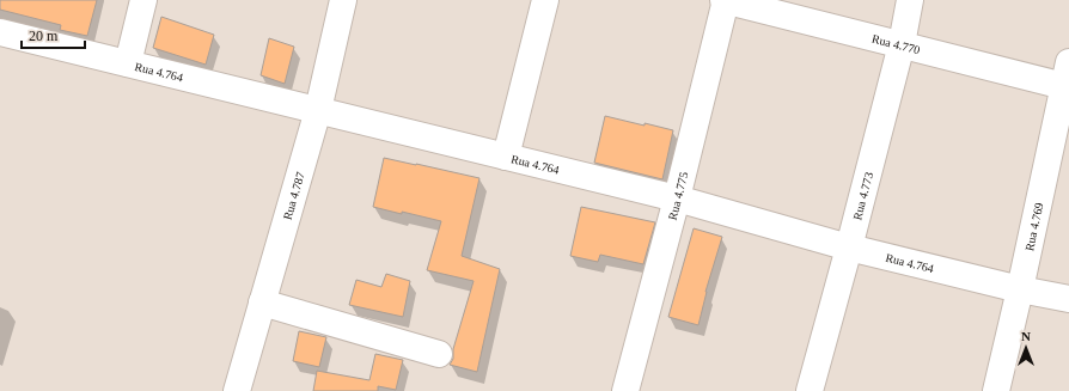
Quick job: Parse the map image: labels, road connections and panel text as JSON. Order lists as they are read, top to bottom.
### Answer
{
  "streets": {
    "street": [
      "Rua 4.770",
      "Rua 4.764",
      "Rua 4.787",
      "Rua 4.775",
      "Rua 4.773",
      "Rua 4.769"
    ]
  },
  "crossings": [
    ["Rua 4.770", "Rua 4.775"],
    ["Rua 4.770", "Rua 4.773"],
    ["Rua 4.770", "Rua 4.769"],
    ["Rua 4.764", "Rua 4.787"],
    ["Rua 4.764", "Rua 4.775"],
    ["Rua 4.764", "Rua 4.773"],
    ["Rua 4.764", "Rua 4.769"]
  ],
  "scale_bar": "20 m",
  "north": "top"
}
